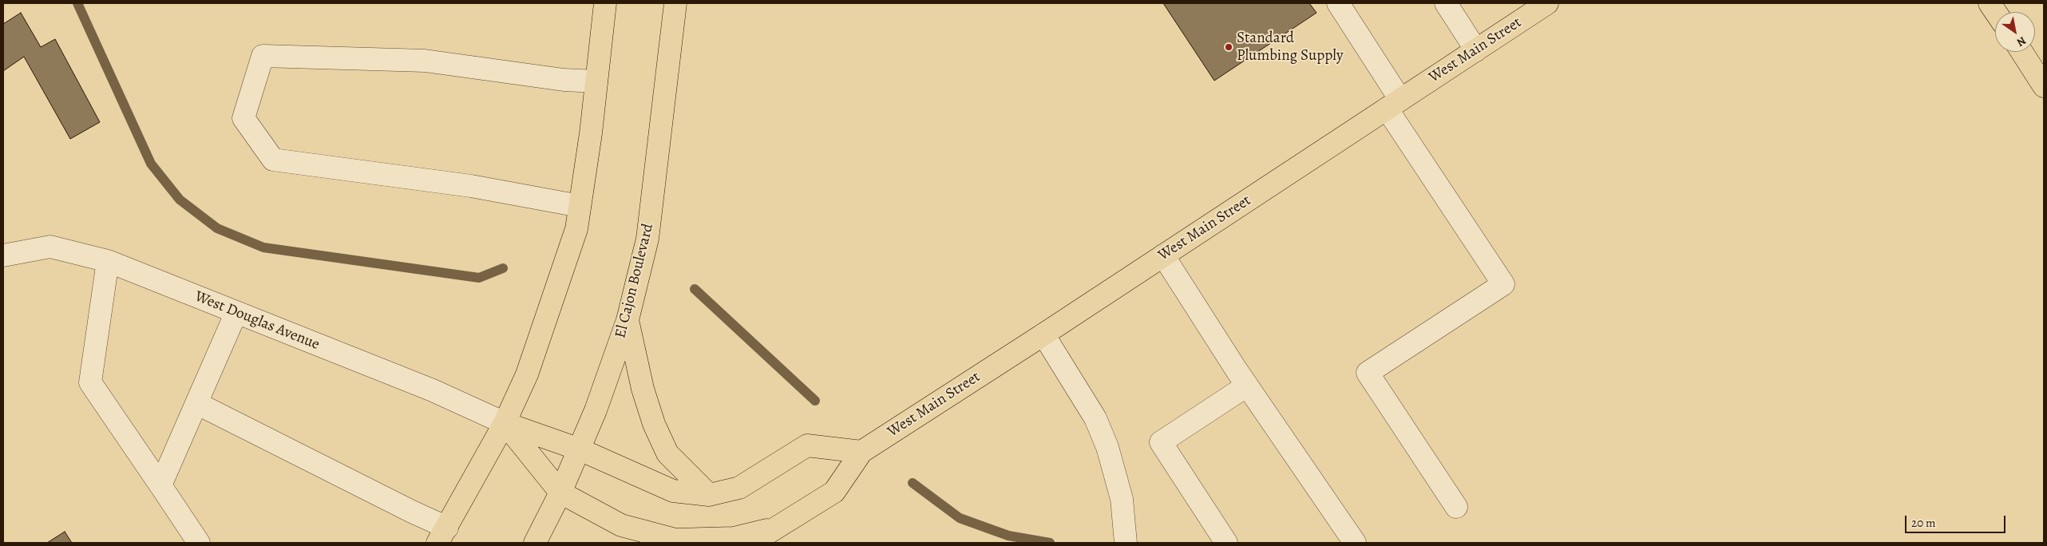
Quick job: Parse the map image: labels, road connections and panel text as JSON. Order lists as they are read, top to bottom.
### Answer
{
  "streets": {
    "main road": ["West Main Street", "El Cajon Boulevard", "West Douglas Avenue"]
  },
  "crossings": [
    ["West Main Street", "West Douglas Avenue"],
    ["El Cajon Boulevard", "West Douglas Avenue"]
  ],
  "places": ["Standard Plumbing Supply"],
  "scale_bar": "20 m",
  "north": "bottom right"
}
